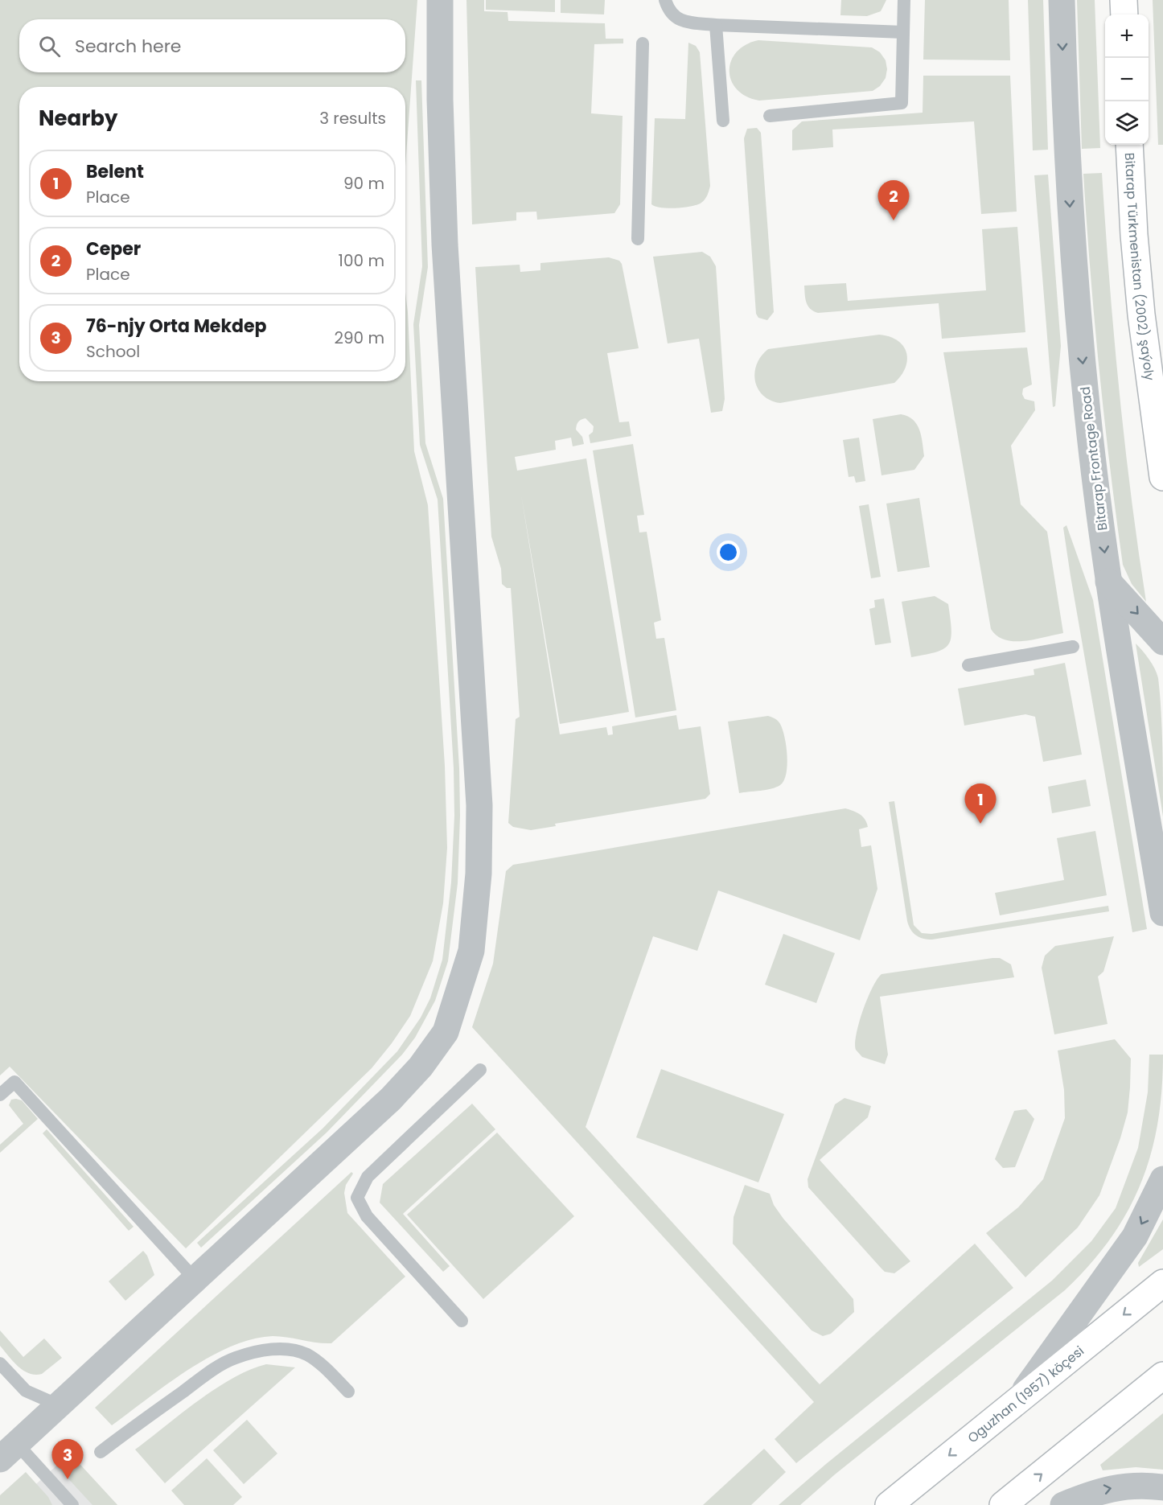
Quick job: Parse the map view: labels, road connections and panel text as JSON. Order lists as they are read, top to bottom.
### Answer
{
  "streets": {
    "main road": ["Bitarap Türkmenistan (2002) şaýoly", "Oguzhan (1957) köçesi"],
    "street": ["Bitarap Frontage Road"]
  },
  "one_way": ["Bitarap Frontage Road"],
  "page": {
    "map_buttons": ["+", "−"],
    "search": "Search here",
    "heading": ["Nearby", "3 results"],
    "list": [
      {
        "mark": "1",
        "name": "Belent",
        "note": "Place",
        "value": "90 m"
      },
      {
        "mark": "2",
        "name": "Ceper",
        "note": "Place",
        "value": "100 m"
      },
      {
        "mark": "3",
        "name": "76-njy Orta Mekdep",
        "note": "School",
        "value": "290 m"
      }
    ],
    "pins": ["2", "1", "3"]
  }
}
